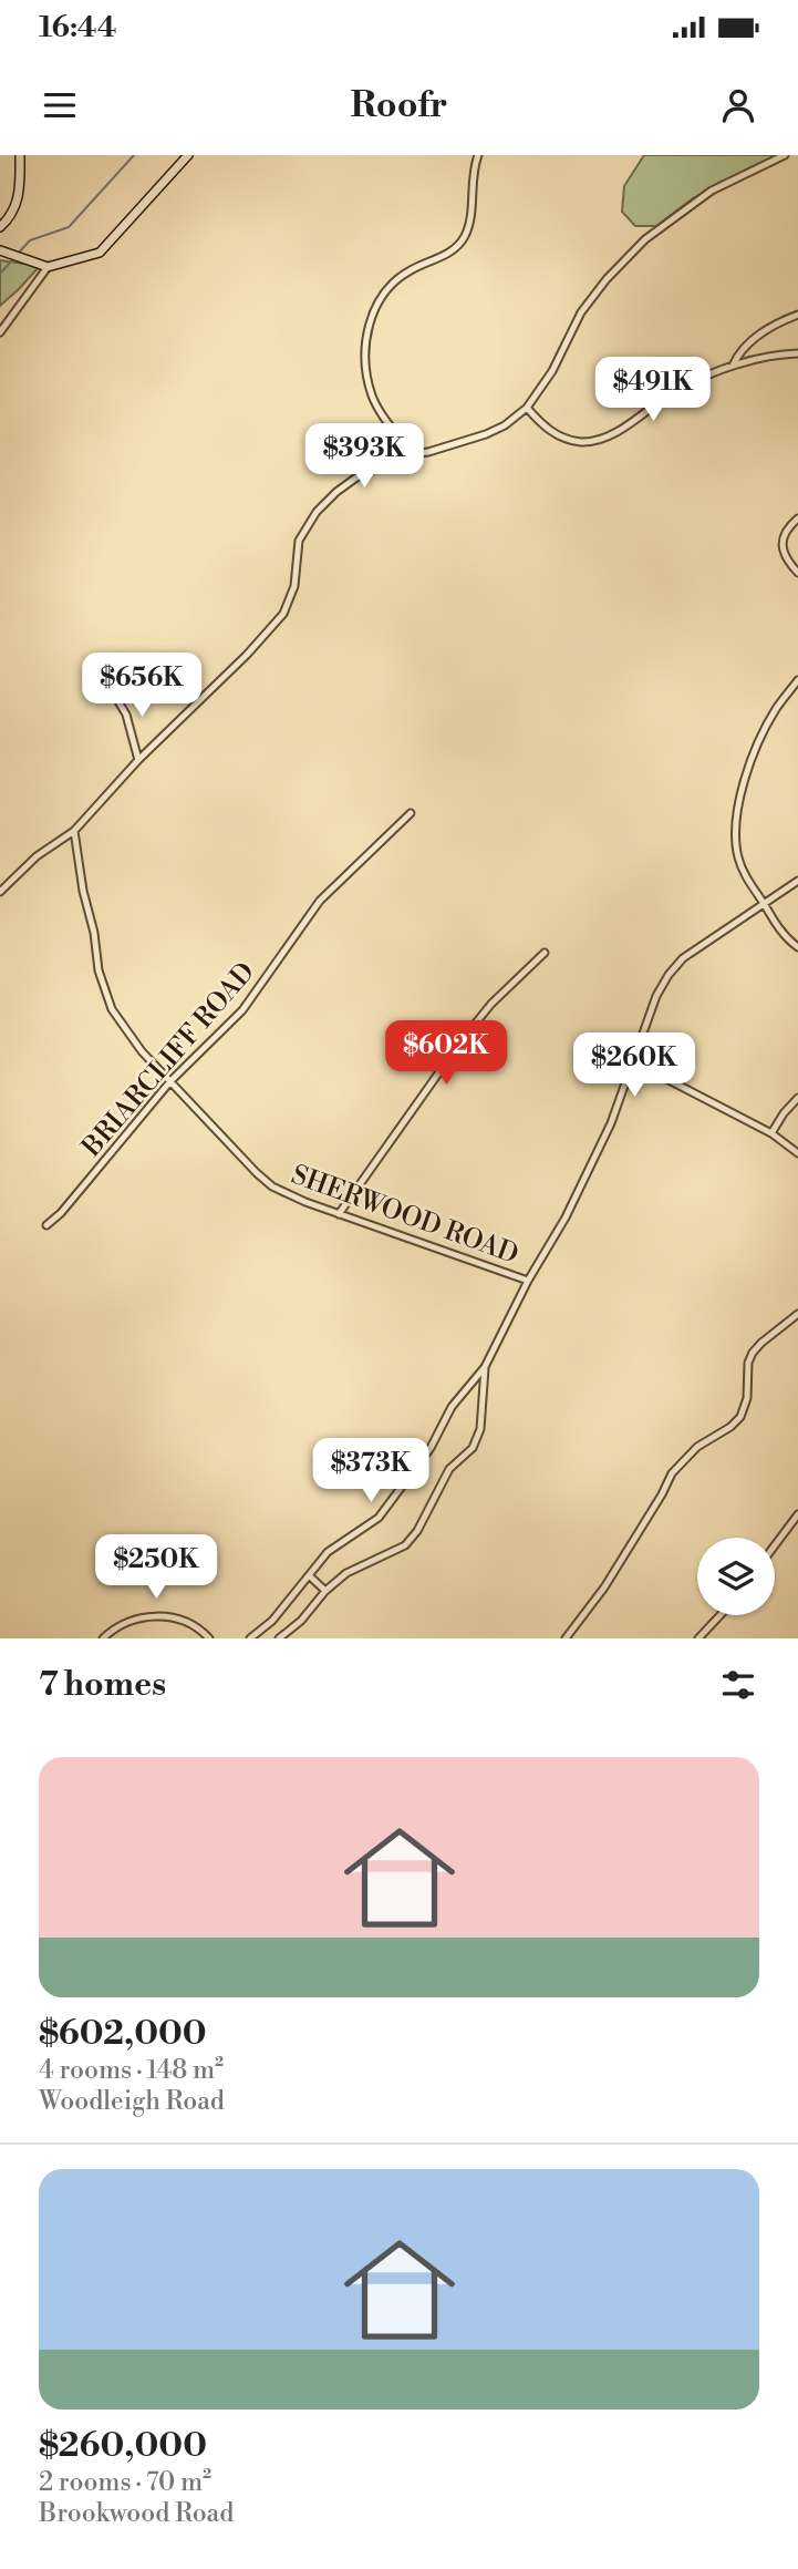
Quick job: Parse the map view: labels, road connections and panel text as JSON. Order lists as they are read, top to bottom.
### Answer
{
  "streets": {
    "street": ["BRIARCLIFF ROAD", "SHERWOOD ROAD"]
  },
  "crossings": [
    ["BRIARCLIFF ROAD", "SHERWOOD ROAD"]
  ],
  "page": {
    "status": "16:44",
    "header": "Roofr",
    "price": [
      "$491K",
      "$393K",
      "$656K",
      "$602K",
      "$260K",
      "$373K",
      "$250K"
    ],
    "heading": "7 homes",
    "list": [
      {
        "name": "$602,000",
        "note": "4 rooms · 148 m² · Woodleigh Road"
      },
      {
        "name": "$260,000",
        "note": "2 rooms · 70 m² · Brookwood Road"
      }
    ]
  }
}
